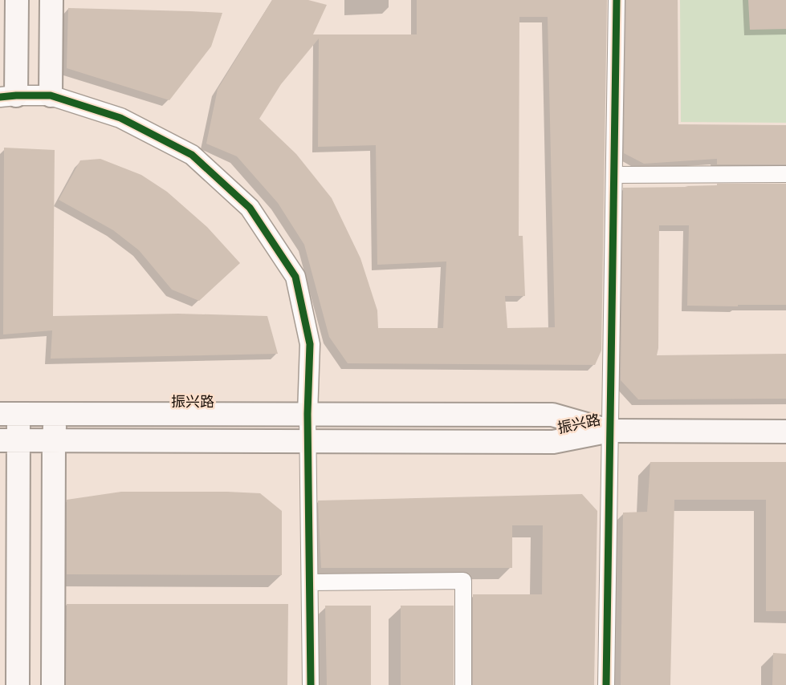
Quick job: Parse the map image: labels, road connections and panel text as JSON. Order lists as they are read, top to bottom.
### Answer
{
  "streets": {
    "main road": ["振兴路"]
  }
}
